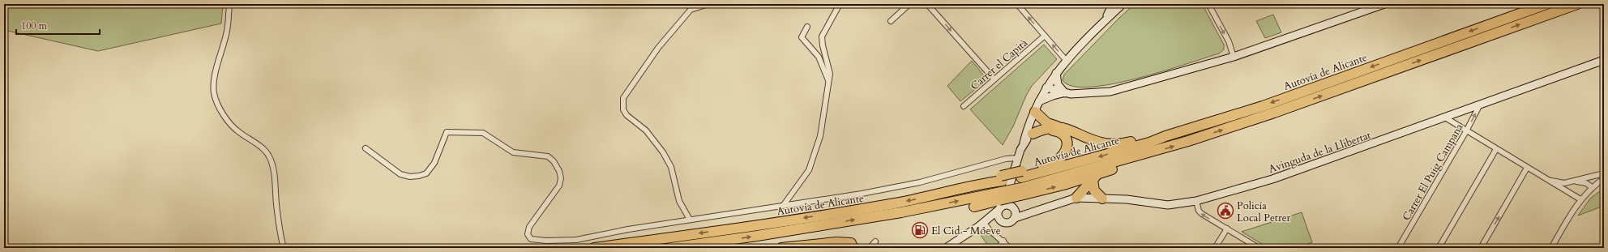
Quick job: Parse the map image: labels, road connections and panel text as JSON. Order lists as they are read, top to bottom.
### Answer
{
  "streets": {
    "highway": ["Autovía de Alicante"],
    "street": ["Carrer el Capità", "Avinguda de la Llibertat", "Carrer El Puig Campana"]
  },
  "crossings": [
    ["Avinguda de la Llibertat", "Carrer El Puig Campana"]
  ],
  "places": {
    "public building": ["Policía Local Petrer"],
    "fuel station": ["El Cid - Moeve"]
  },
  "scale_bar": "100 m"
}
